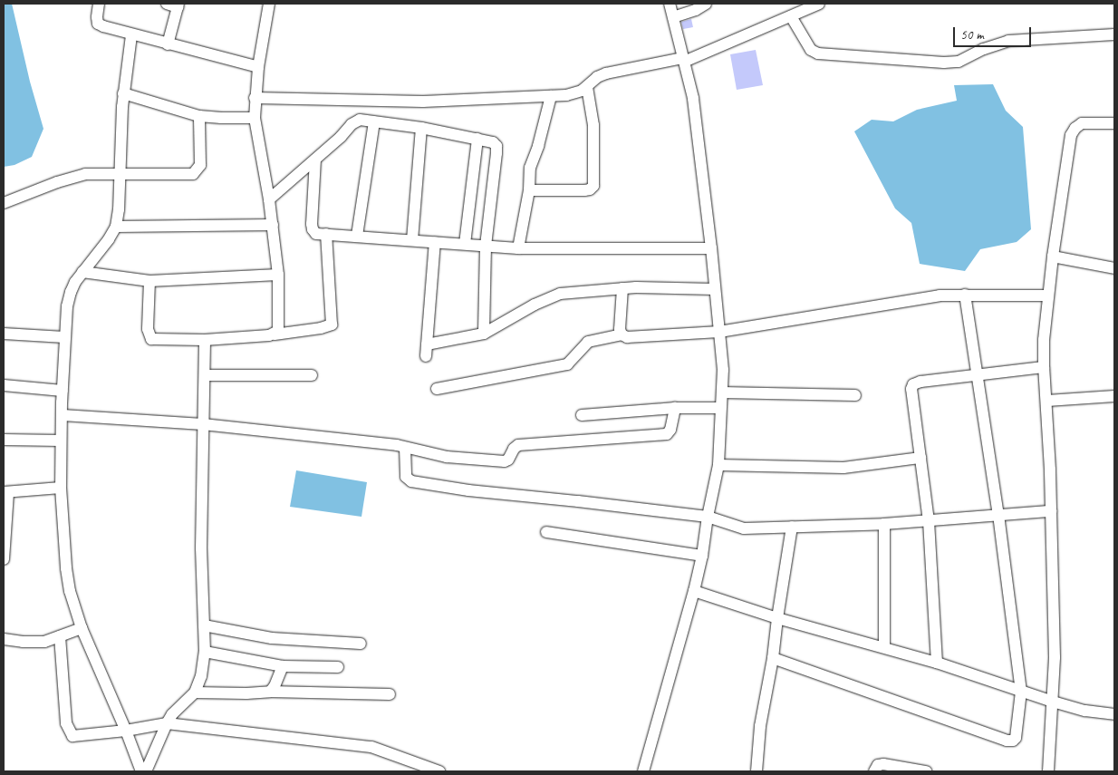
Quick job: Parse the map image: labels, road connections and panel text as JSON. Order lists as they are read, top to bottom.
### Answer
{
  "scale_bar": "50 m"
}
